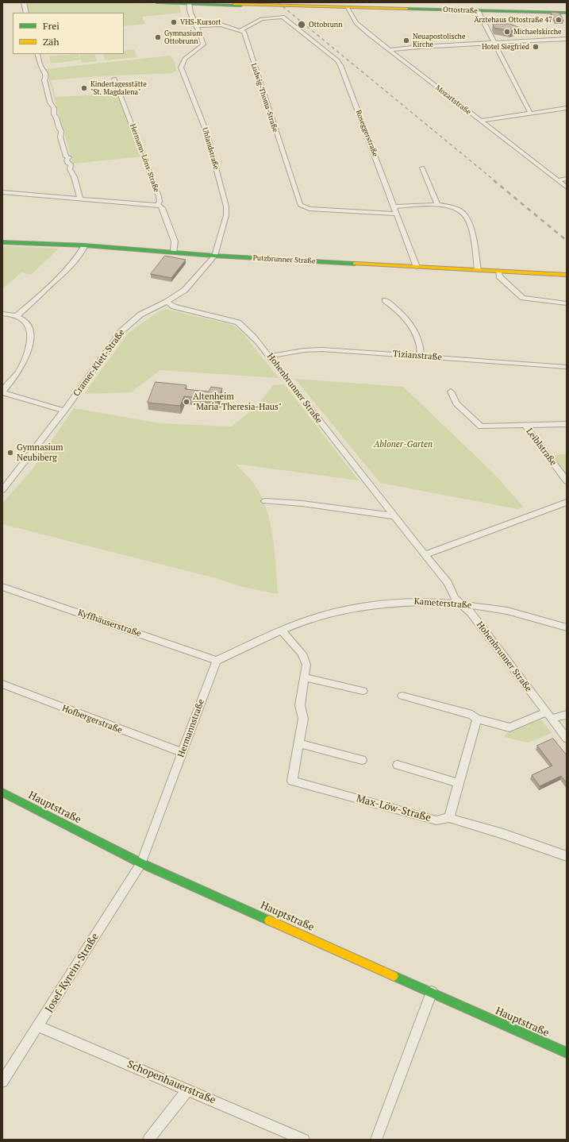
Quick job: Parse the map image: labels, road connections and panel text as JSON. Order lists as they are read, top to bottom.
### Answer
{
  "streets": {
    "street": [
      "Ottostraße",
      "Ludwig-Thoma-Straße",
      "Mozartstraße",
      "Roseggerstraße",
      "Uhlandstraße",
      "Hermann-Löns-Straße",
      "Putzbrunner Straße",
      "Tizianstraße",
      "Cramer-Klett-Straße",
      "Hohenbrunner Straße",
      "Leiblstraße",
      "Kameterstraße",
      "Kyffhäuserstraße",
      "Hofbergerstraße",
      "Hermannstraße",
      "Hauptstraße",
      "Max-Löw-Straße",
      "Josef-Kyrein-Straße",
      "Schopenhauerstraße"
    ]
  },
  "crossings": [
    ["Ottostraße", "Mozartstraße"],
    ["Ludwig-Thoma-Straße", "Roseggerstraße"],
    ["Roseggerstraße", "Putzbrunner Straße"],
    ["Uhlandstraße", "Putzbrunner Straße"],
    ["Uhlandstraße", "Cramer-Klett-Straße"],
    ["Hermann-Löns-Straße", "Putzbrunner Straße"],
    ["Putzbrunner Straße", "Cramer-Klett-Straße"],
    ["Tizianstraße", "Hohenbrunner Straße"],
    ["Cramer-Klett-Straße", "Hohenbrunner Straße"],
    ["Hohenbrunner Straße", "Kameterstraße"],
    ["Kameterstraße", "Max-Löw-Straße"],
    ["Kyffhäuserstraße", "Hermannstraße"],
    ["Hofbergerstraße", "Hermannstraße"],
    ["Hermannstraße", "Hauptstraße"],
    ["Hermannstraße", "Josef-Kyrein-Straße"],
    ["Hauptstraße", "Josef-Kyrein-Straße"],
    ["Josef-Kyrein-Straße", "Schopenhauerstraße"]
  ],
  "parks": ["Abloner-Garten"],
  "places": [
    "Ärztehaus Ottostraße 47",
    "VHS-Kursort",
    "Ottobrunn",
    "Michaelskirche",
    "Gymnasium Ottobrunn",
    "Neuapostolische Kirche",
    "Hotel Siegfried",
    "Kindertagesstätte \"St. Magdalena\"",
    "Altenheim \"Maria-Theresia-Haus\"",
    "Gymnasium Neubiberg"
  ],
  "legend": ["Frei", "Zäh"]
}
